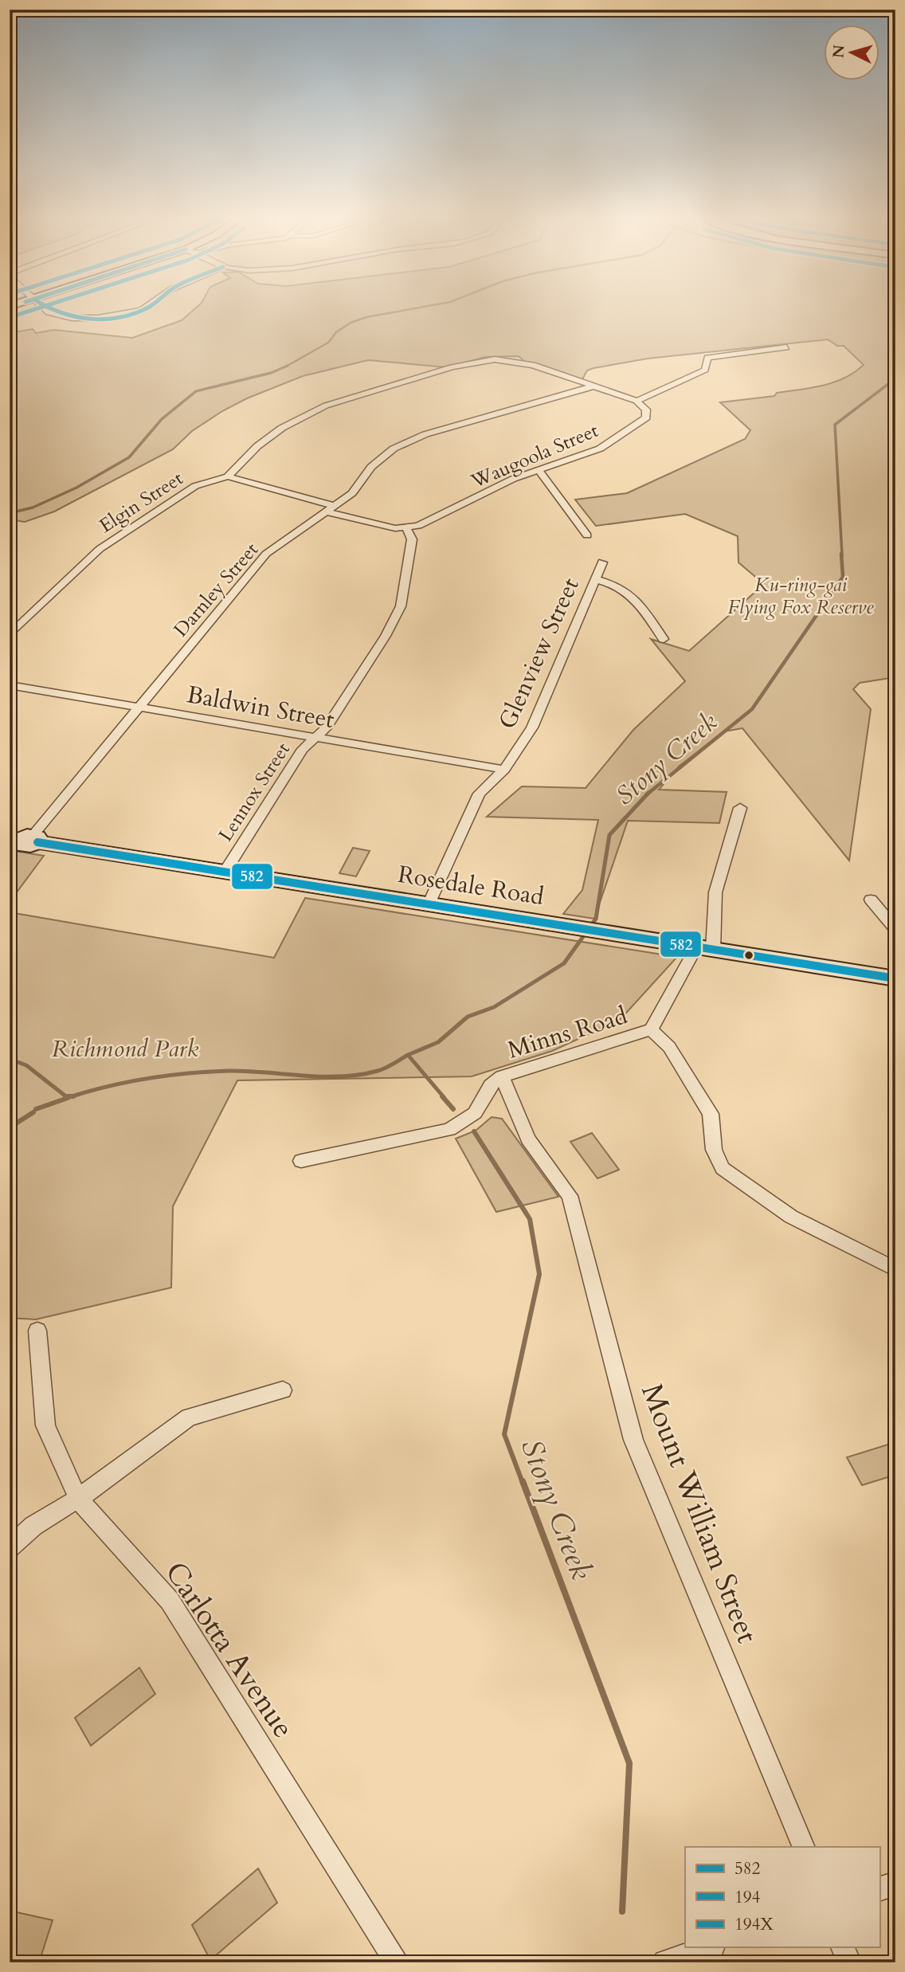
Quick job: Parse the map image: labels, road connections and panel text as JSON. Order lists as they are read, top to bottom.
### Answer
{
  "streets": {
    "main road": ["Rosedale Road"],
    "street": [
      "Waugoola Street",
      "Elgin Street",
      "Darnley Street",
      "Glenview Street",
      "Baldwin Street",
      "Lennox Street",
      "Minns Road",
      "Mount William Street",
      "Carlotta Avenue"
    ]
  },
  "crossings": [
    ["Waugoola Street", "Elgin Street"],
    ["Waugoola Street", "Darnley Street"],
    ["Waugoola Street", "Lennox Street"],
    ["Elgin Street", "Darnley Street"],
    ["Darnley Street", "Baldwin Street"],
    ["Darnley Street", "Rosedale Road"],
    ["Glenview Street", "Baldwin Street"],
    ["Glenview Street", "Rosedale Road"],
    ["Baldwin Street", "Lennox Street"],
    ["Lennox Street", "Rosedale Road"],
    ["Rosedale Road", "Minns Road"],
    ["Minns Road", "Mount William Street"]
  ],
  "water": ["Stony Creek"],
  "parks": ["Ku-ring-gai Flying Fox Reserve", "Richmond Park"],
  "lines": ["transit line 582", "transit line 194"],
  "legend": ["582", "194", "194X"],
  "north": "left"
}
